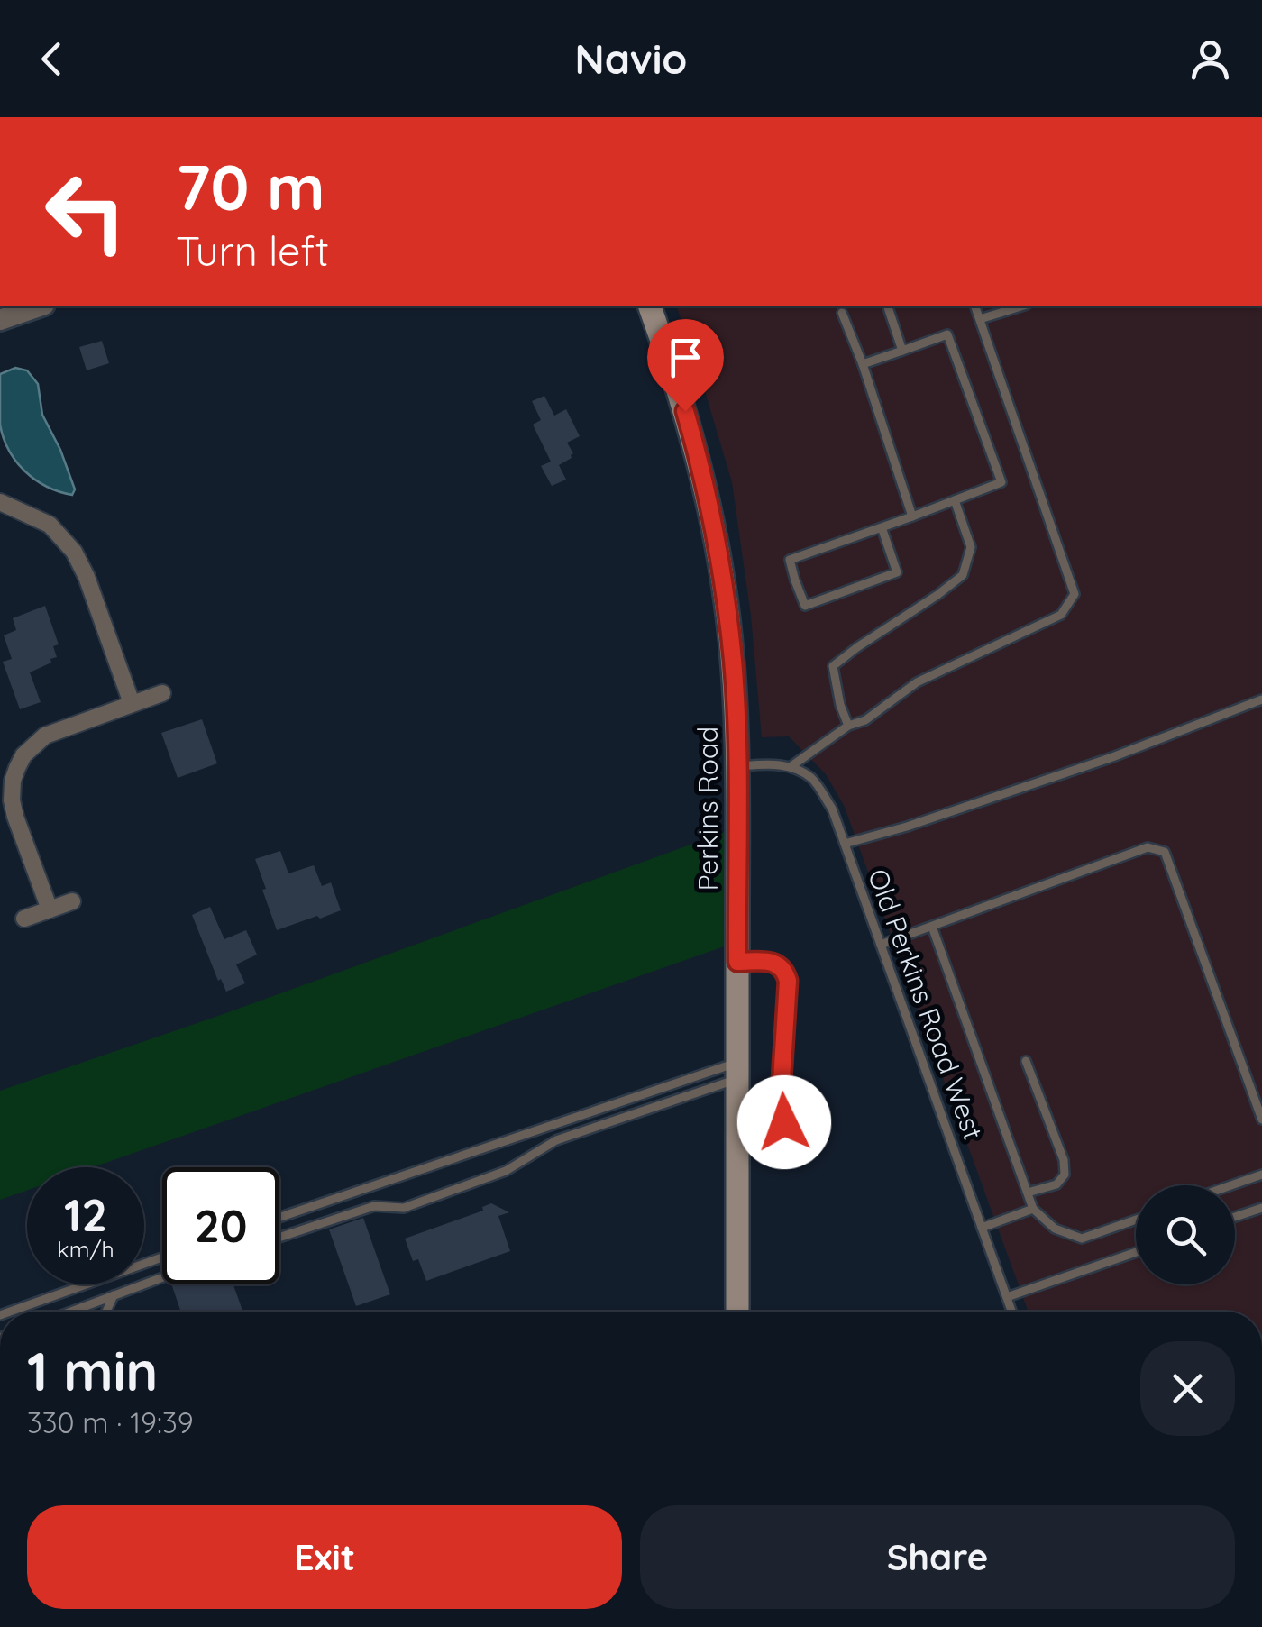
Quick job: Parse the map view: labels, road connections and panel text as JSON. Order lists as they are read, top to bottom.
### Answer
{
  "streets": {
    "main road": ["Perkins Road"],
    "lane": ["Old Perkins Road West"]
  },
  "page": {
    "header": "Navio",
    "turn": ["70 m", "Turn left"],
    "speed": "12 km/h",
    "limit": "20",
    "heading": ["1 min", "330 m · 19:39"],
    "buttons": ["Exit", "Share"]
  }
}
